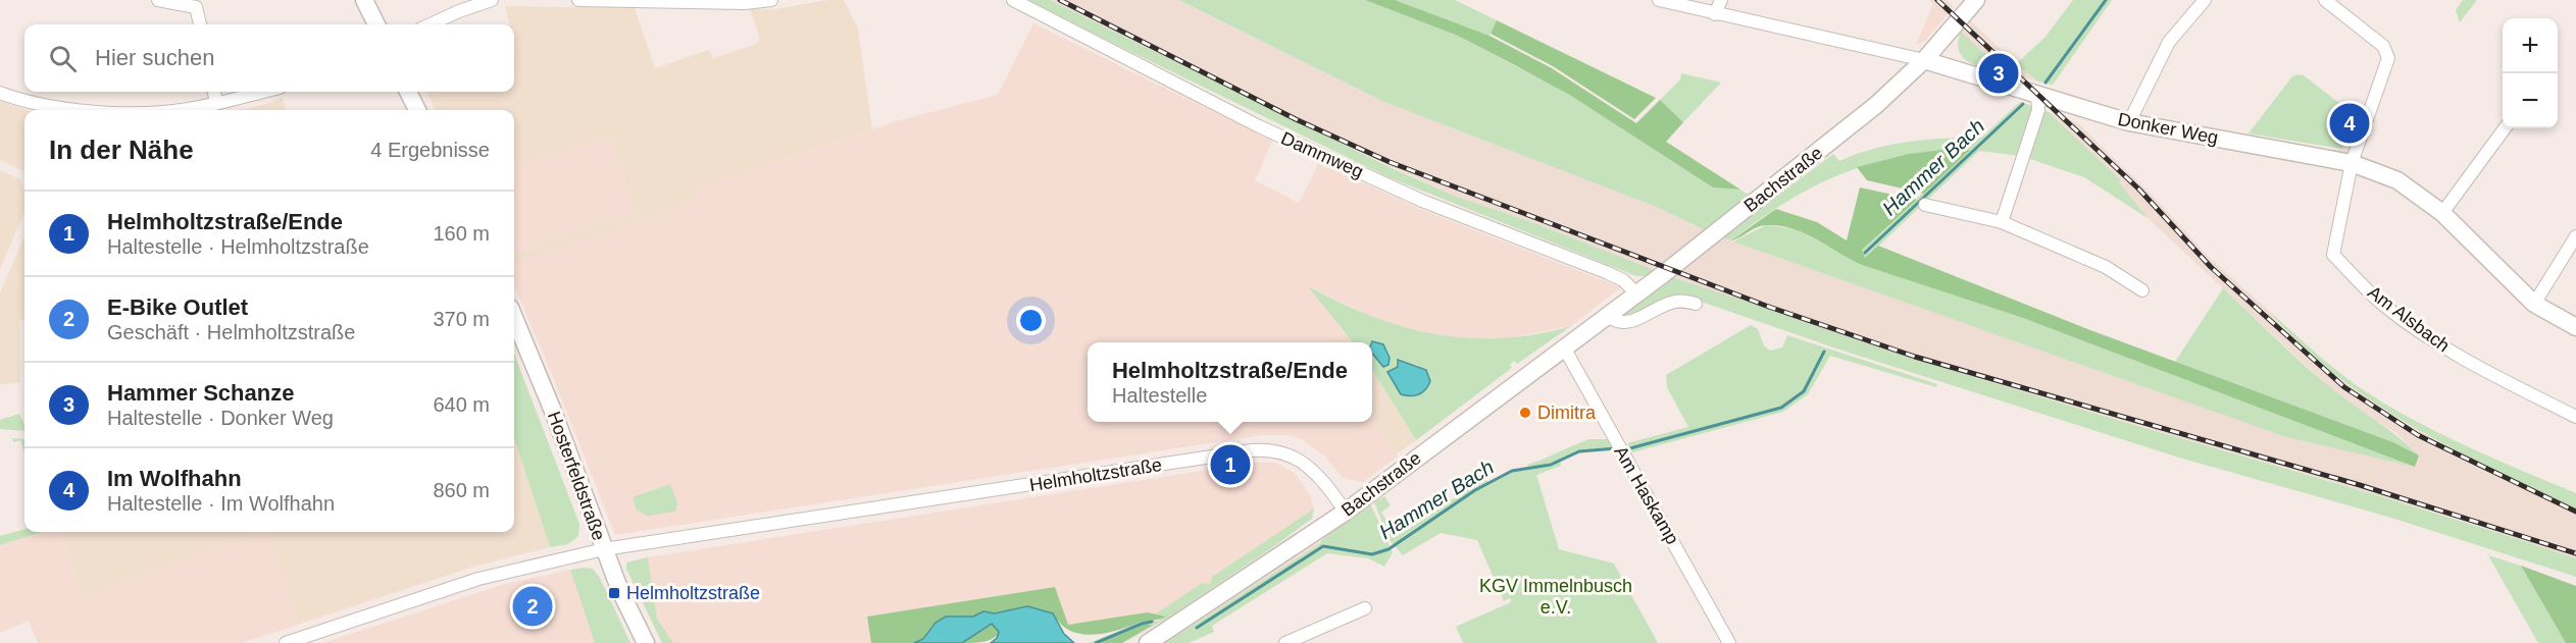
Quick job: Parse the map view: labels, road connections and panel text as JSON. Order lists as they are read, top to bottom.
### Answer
{
  "streets": {
    "street": [
      "Donker Weg",
      "Dammweg",
      "Bachstraße",
      "Am Alsbach",
      "Helmholtzstraße",
      "Hosterfeldstraße",
      "Am Haskamp"
    ]
  },
  "crossings": [
    ["Donker Weg", "Bachstraße"],
    ["Donker Weg", "Am Alsbach"],
    ["Dammweg", "Bachstraße"],
    ["Bachstraße", "Helmholtzstraße"],
    ["Bachstraße", "Am Haskamp"],
    ["Helmholtzstraße", "Hosterfeldstraße"]
  ],
  "water": ["Hammer Bach"],
  "parks": ["KGV Immelnbusch e.V."],
  "places": {
    "other": ["Dimitra"],
    "transit": ["Helmholtzstraße"]
  },
  "page": {
    "map_buttons": ["+", "−"],
    "search": "Hier suchen",
    "pins": [
      "3",
      "4",
      "1",
      "2"
    ],
    "heading": ["In der Nähe", "4 Ergebnisse"],
    "list": [
      {
        "mark": "1",
        "name": "Helmholtzstraße/Ende",
        "note": "Haltestelle · Helmholtzstraße",
        "value": "160 m"
      },
      {
        "mark": "2",
        "name": "E-Bike Outlet",
        "note": "Geschäft · Helmholtzstraße",
        "value": "370 m"
      },
      {
        "mark": "3",
        "name": "Hammer Schanze",
        "note": "Haltestelle · Donker Weg",
        "value": "640 m"
      },
      {
        "mark": "4",
        "name": "Im Wolfhahn",
        "note": "Haltestelle · Im Wolfhahn",
        "value": "860 m"
      }
    ],
    "popup": ["Helmholtzstraße/Ende", "Haltestelle"]
  }
}
